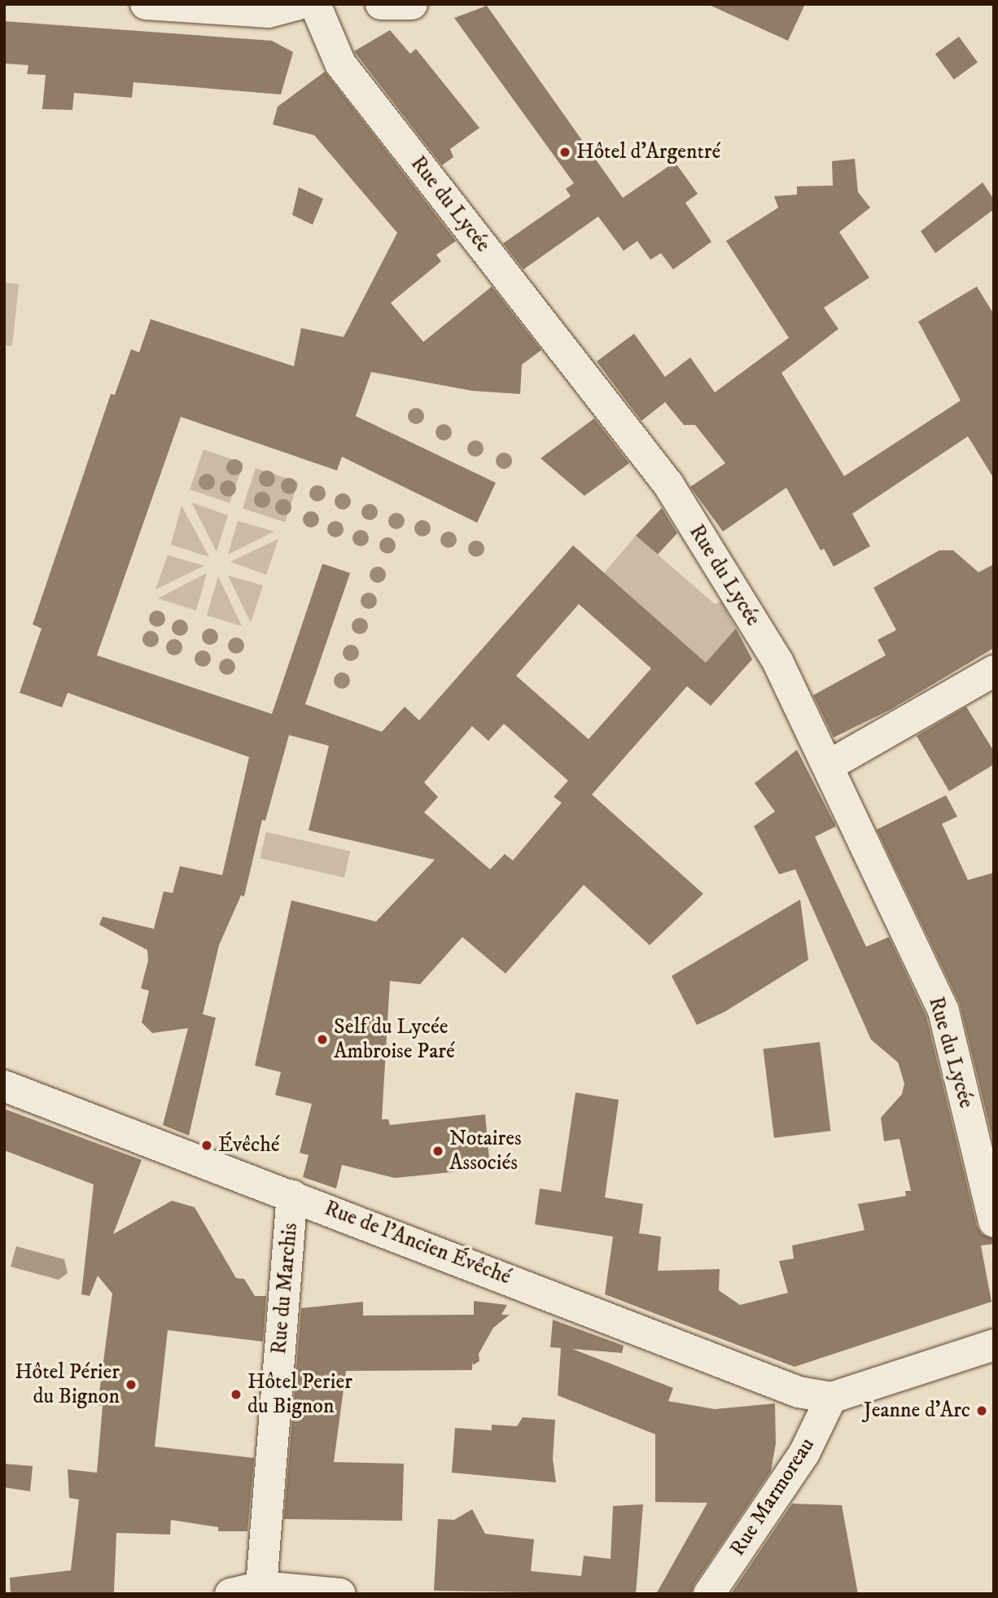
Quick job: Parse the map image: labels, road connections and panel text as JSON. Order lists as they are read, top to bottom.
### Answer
{
  "streets": {
    "street": [
      "Rue du Lycée",
      "Rue de l'Ancien Évêché",
      "Rue du Marchis",
      "Rue Marmoreau"
    ]
  },
  "crossings": [
    ["Rue de l'Ancien Évêché", "Rue du Marchis"],
    ["Rue de l'Ancien Évêché", "Rue Marmoreau"]
  ],
  "places": [
    "Hôtel d'Argentré",
    "Self du Lycée Ambroise Paré",
    "Évêché",
    "Notaires Associés",
    "Hôtel Périer du Bignon",
    "Hôtel Perier du Bignon",
    "Jeanne d'Arc"
  ]
}
